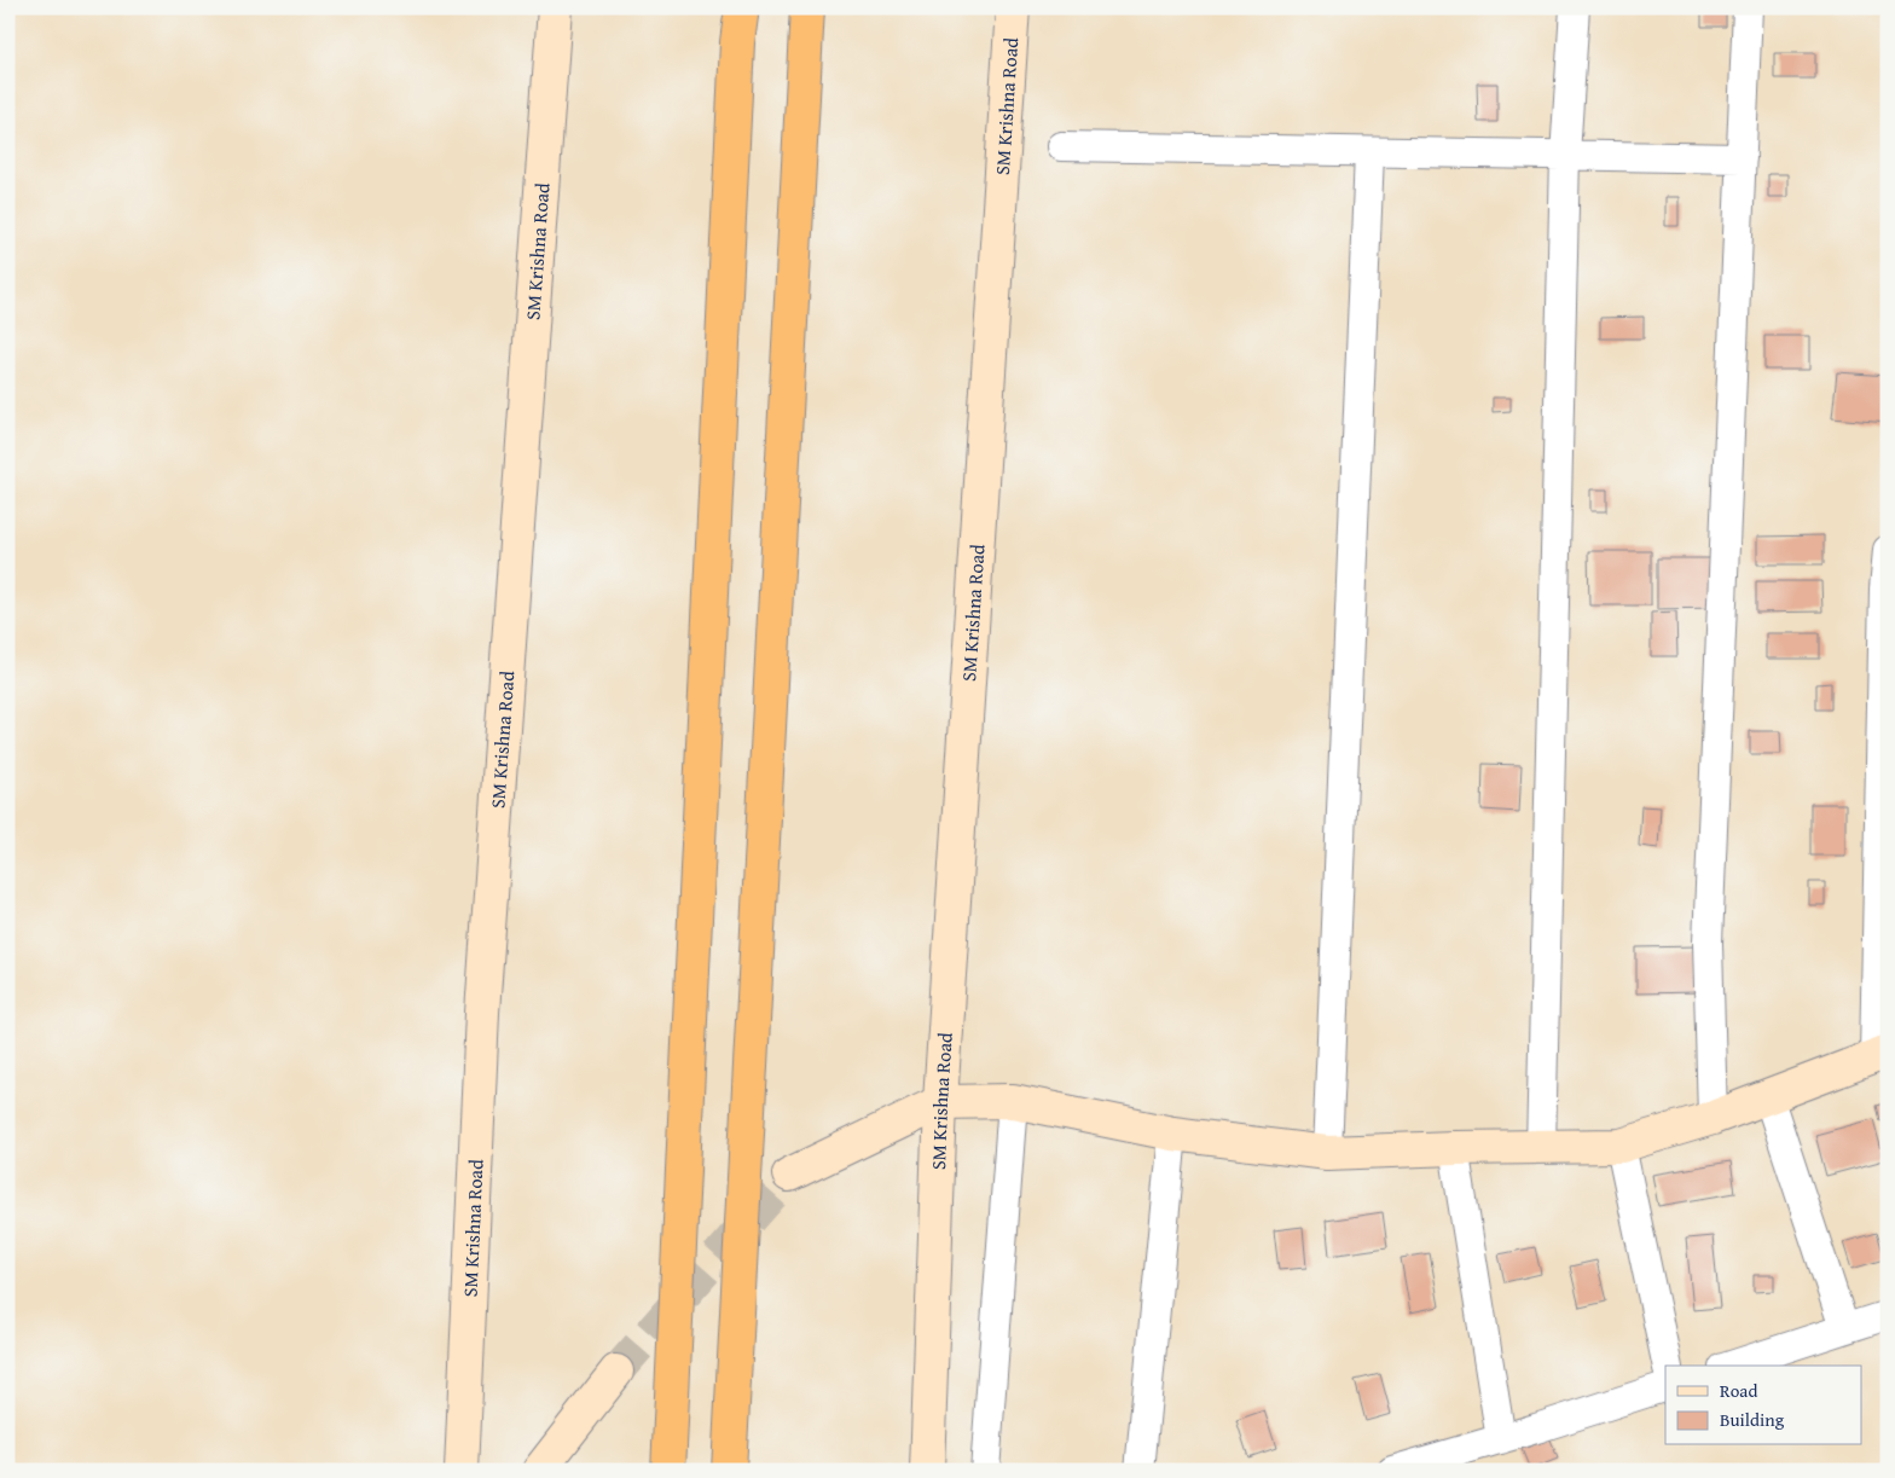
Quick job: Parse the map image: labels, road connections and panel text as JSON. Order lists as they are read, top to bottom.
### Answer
{
  "streets": {
    "street": ["SM Krishna Road"]
  },
  "legend": ["Road", "Building"]
}
